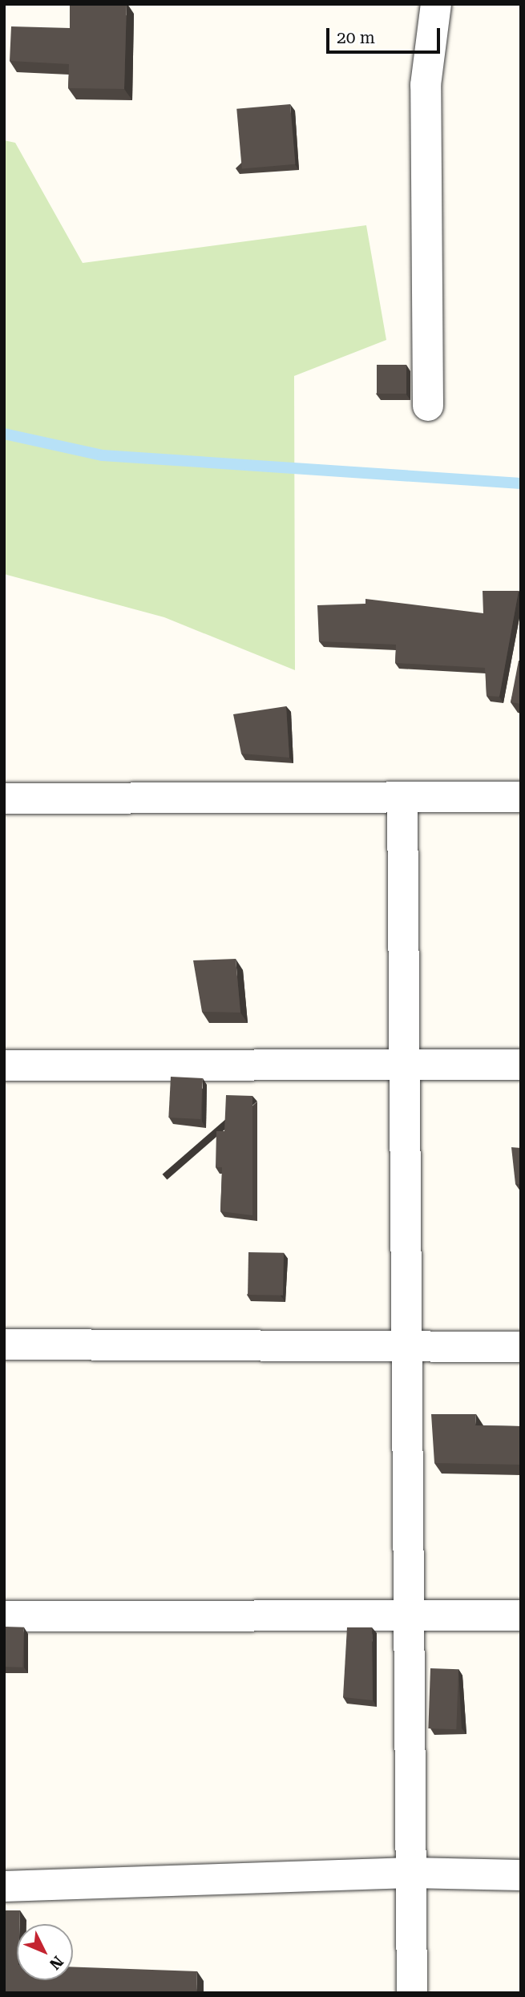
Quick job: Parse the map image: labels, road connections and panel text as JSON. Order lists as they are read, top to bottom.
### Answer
{
  "scale_bar": "20 m",
  "north": "bottom right"
}
